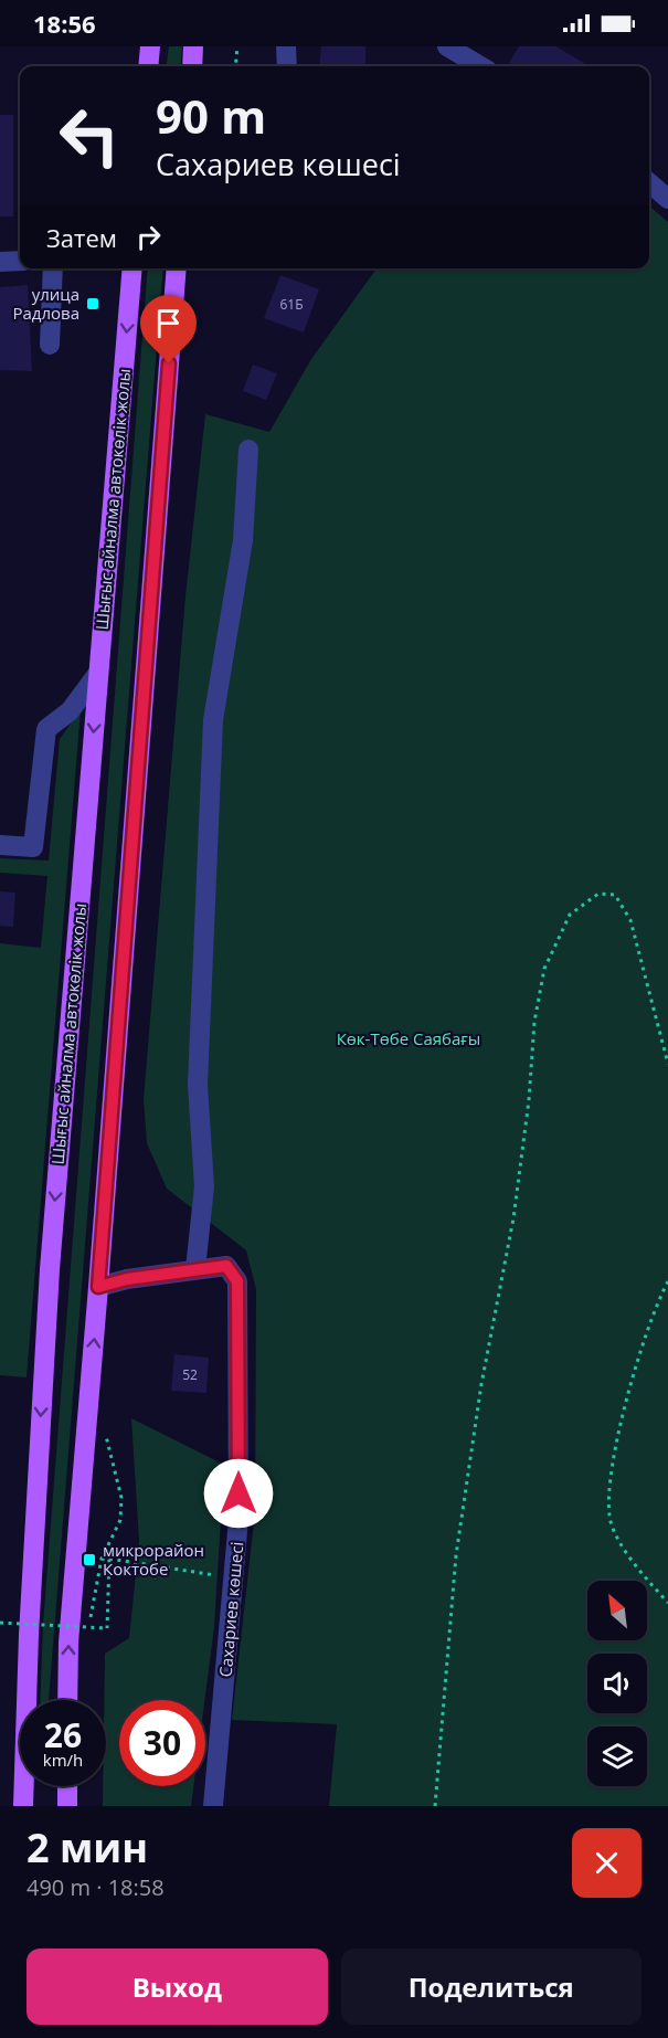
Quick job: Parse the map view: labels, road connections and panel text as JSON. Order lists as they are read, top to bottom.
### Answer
{
  "streets": {
    "main road": ["Шығыс айналма автокөлік жолы"],
    "street": ["Сахариев көшесі"]
  },
  "parks": ["Көк-Төбе Саябағы"],
  "places": {
    "transit": ["улица Радлова", "микрорайон Коктобе"]
  },
  "house_numbers": ["61Б", "52"],
  "north": "top left",
  "page": {
    "status": "18:56",
    "turn": ["90 m", "Сахариев көшесі"],
    "then": "Затем",
    "speed": "26 km/h",
    "limit": "30",
    "heading": ["2 мин", "490 m · 18:58"],
    "buttons": ["Выход", "Поделиться"]
  }
}
